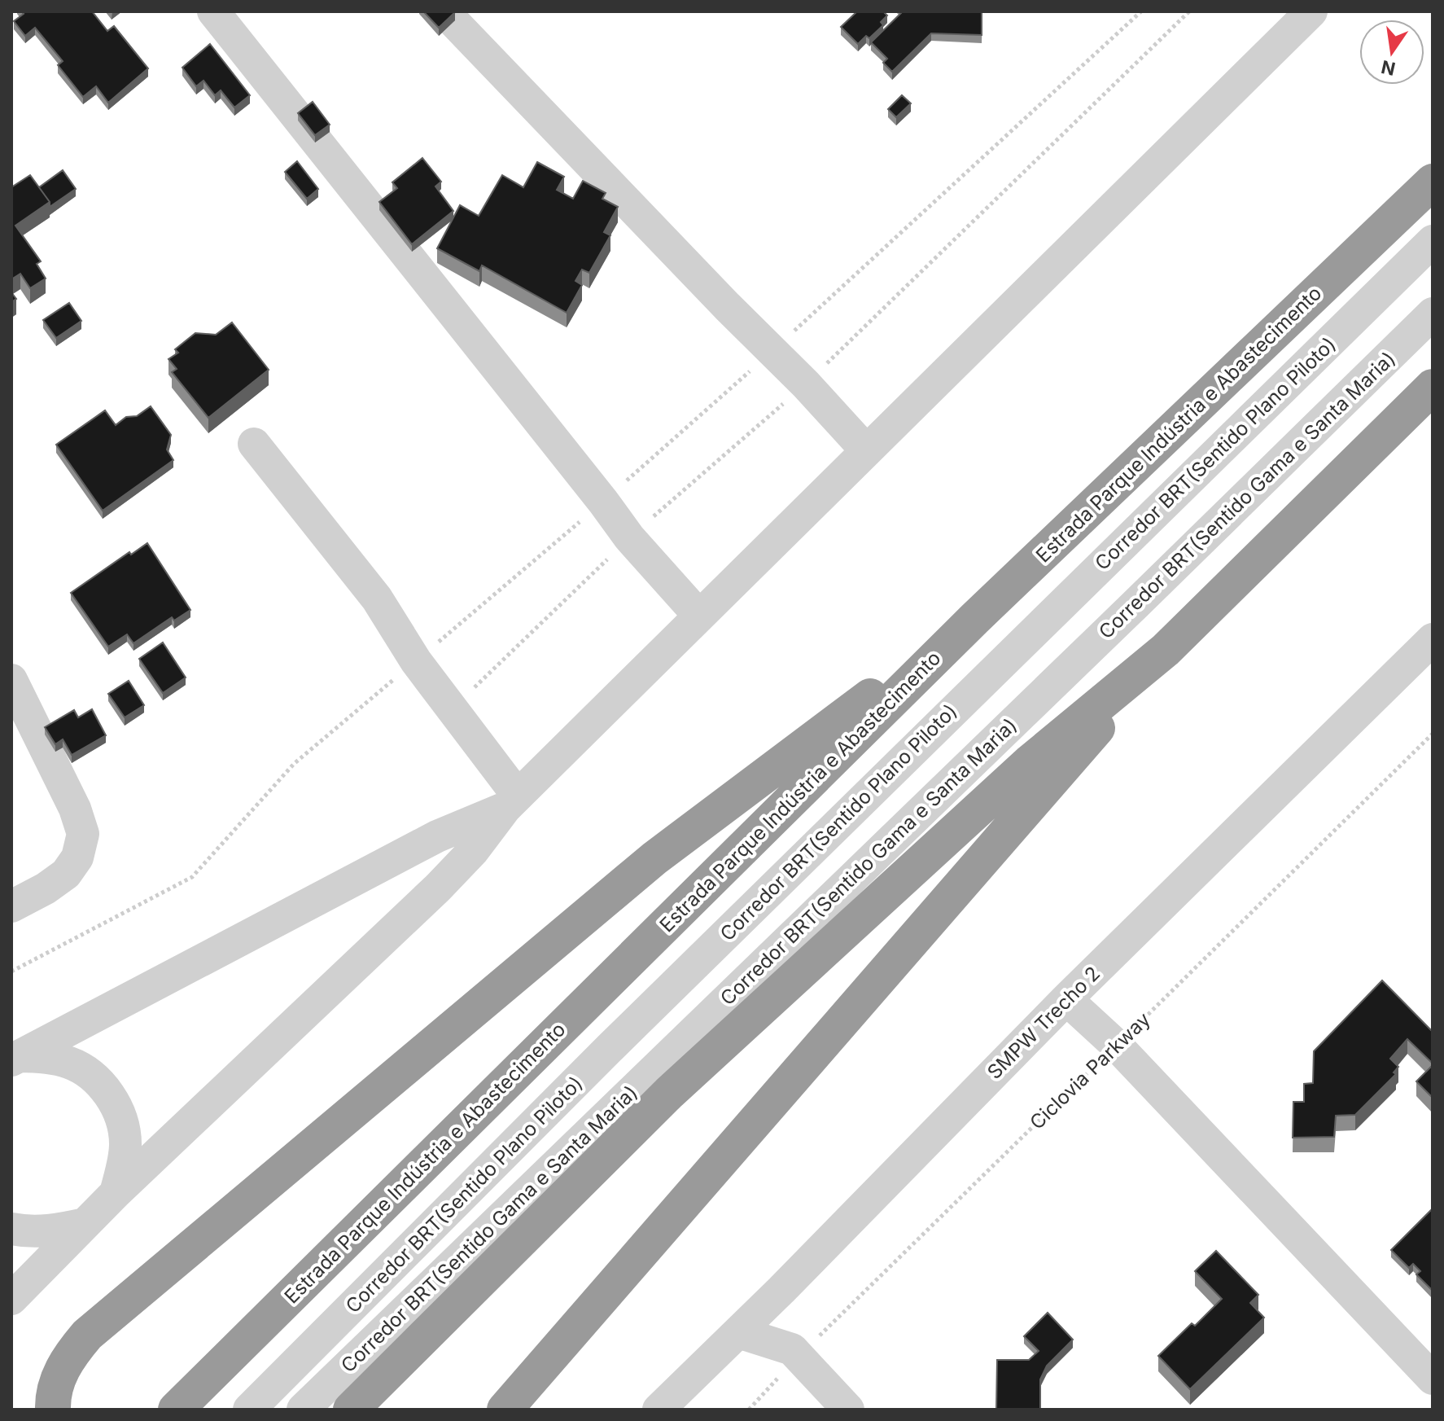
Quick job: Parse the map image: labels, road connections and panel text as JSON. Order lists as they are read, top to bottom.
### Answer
{
  "streets": {
    "highway": ["Estrada Parque Indústria e Abastecimento"],
    "street": ["Corredor BRT(Sentido Plano Piloto)", "Corredor BRT(Sentido Gama e Santa Maria)", "SMPW Trecho 2"],
    "path": ["Ciclovia Parkway"]
  },
  "north": "bottom"
}
